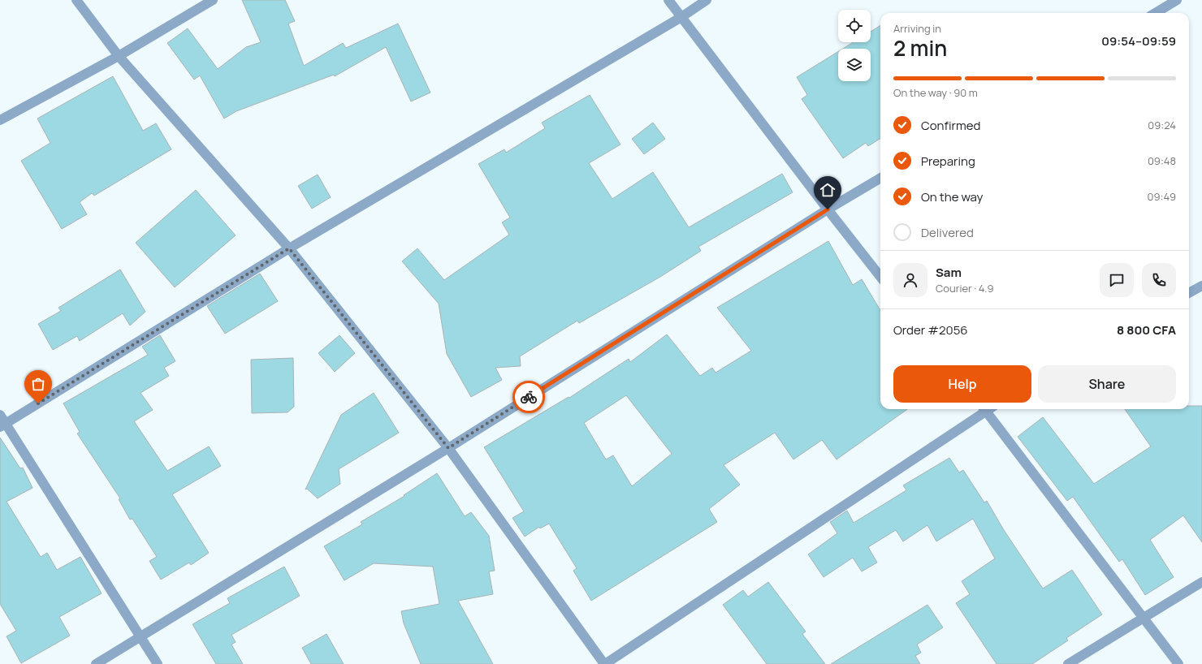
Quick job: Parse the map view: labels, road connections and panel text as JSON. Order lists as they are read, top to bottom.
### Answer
{
  "page": {
    "heading": ["2 min", "Arriving in", "09:54–09:59"],
    "panel": [
      "Sam",
      "Courier · 4.9",
      "Order #2056",
      "8 800 CFA"
    ],
    "bar": "On the way · 90 m",
    "list": [
      ["Confirmed", "09:24"],
      ["Preparing", "09:48"],
      ["On the way", "09:49"],
      "Delivered"
    ],
    "buttons": ["Help", "Share"]
  }
}
